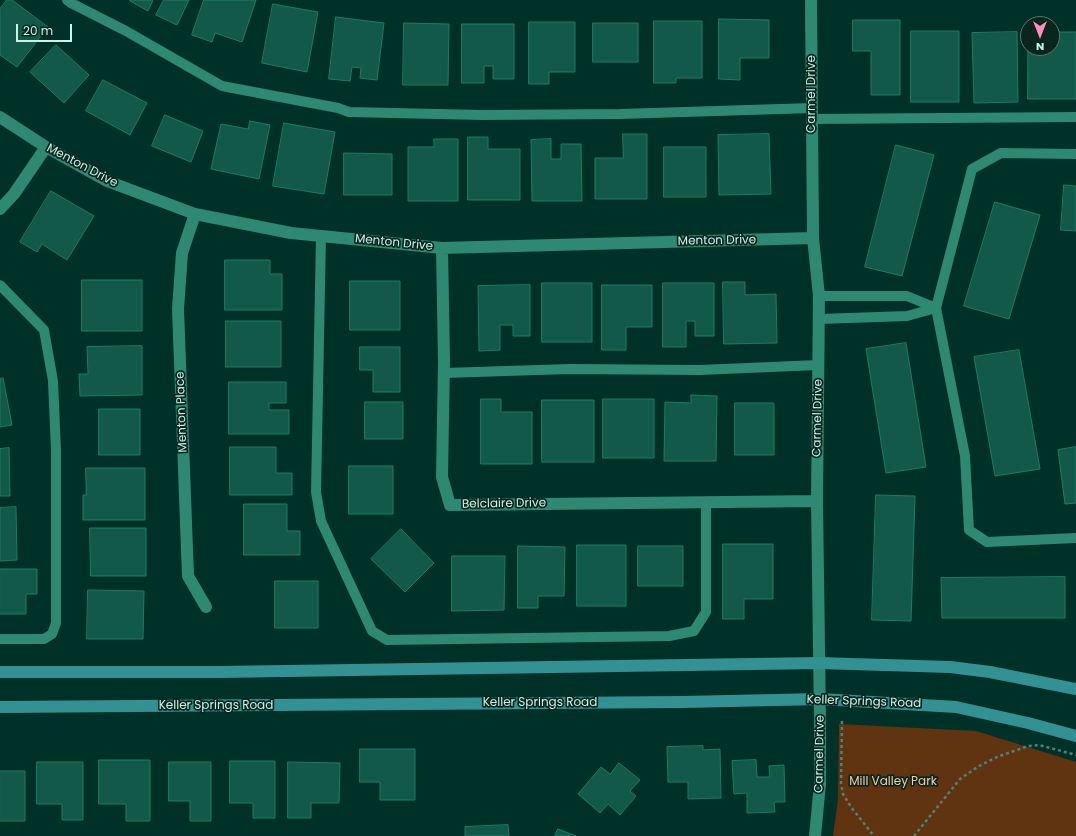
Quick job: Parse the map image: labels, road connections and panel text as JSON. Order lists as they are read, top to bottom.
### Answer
{
  "streets": {
    "main road": ["Keller Springs Road"],
    "street": [
      "Carmel Drive",
      "Menton Drive",
      "Menton Place",
      "Belclaire Drive"
    ]
  },
  "crossings": [
    ["Carmel Drive", "Menton Drive"],
    ["Carmel Drive", "Belclaire Drive"],
    ["Carmel Drive", "Keller Springs Road"],
    ["Menton Drive", "Menton Place"],
    ["Menton Drive", "Belclaire Drive"]
  ],
  "parks": ["Mill Valley Park"],
  "scale_bar": "20 m",
  "north": "bottom"
}
